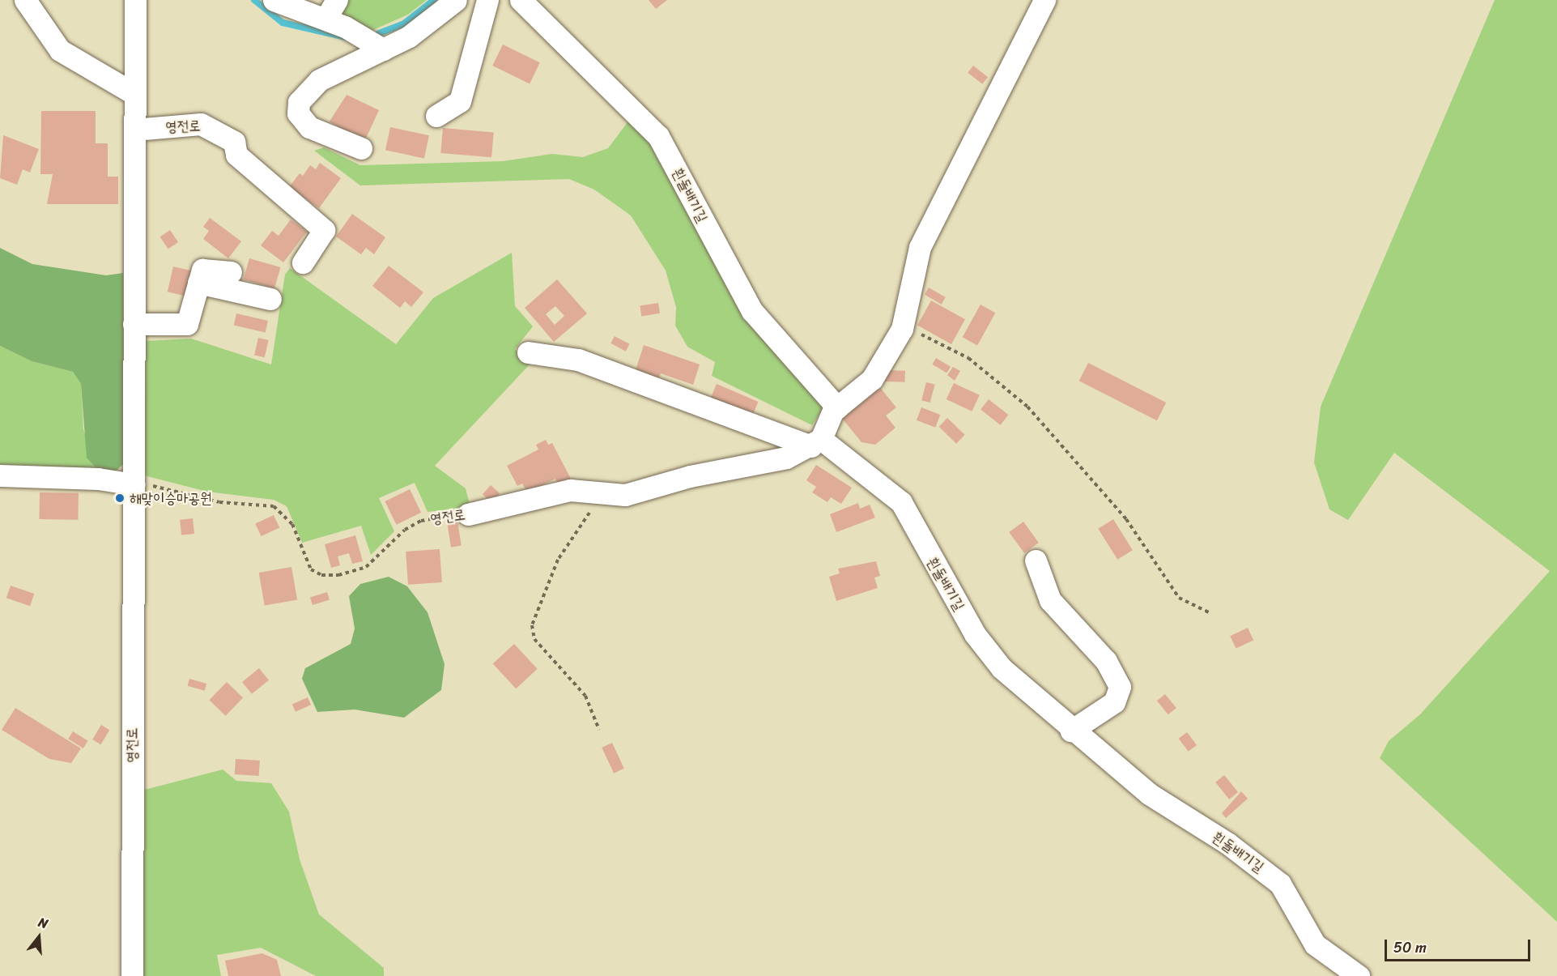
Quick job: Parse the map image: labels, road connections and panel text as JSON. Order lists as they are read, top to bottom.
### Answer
{
  "streets": {
    "street": ["영전로", "흰돌배기길"]
  },
  "crossings": [
    ["영전로", "흰돌배기길"]
  ],
  "places": ["해맞이승마공원"],
  "scale_bar": "50 m",
  "north": "top"
}
